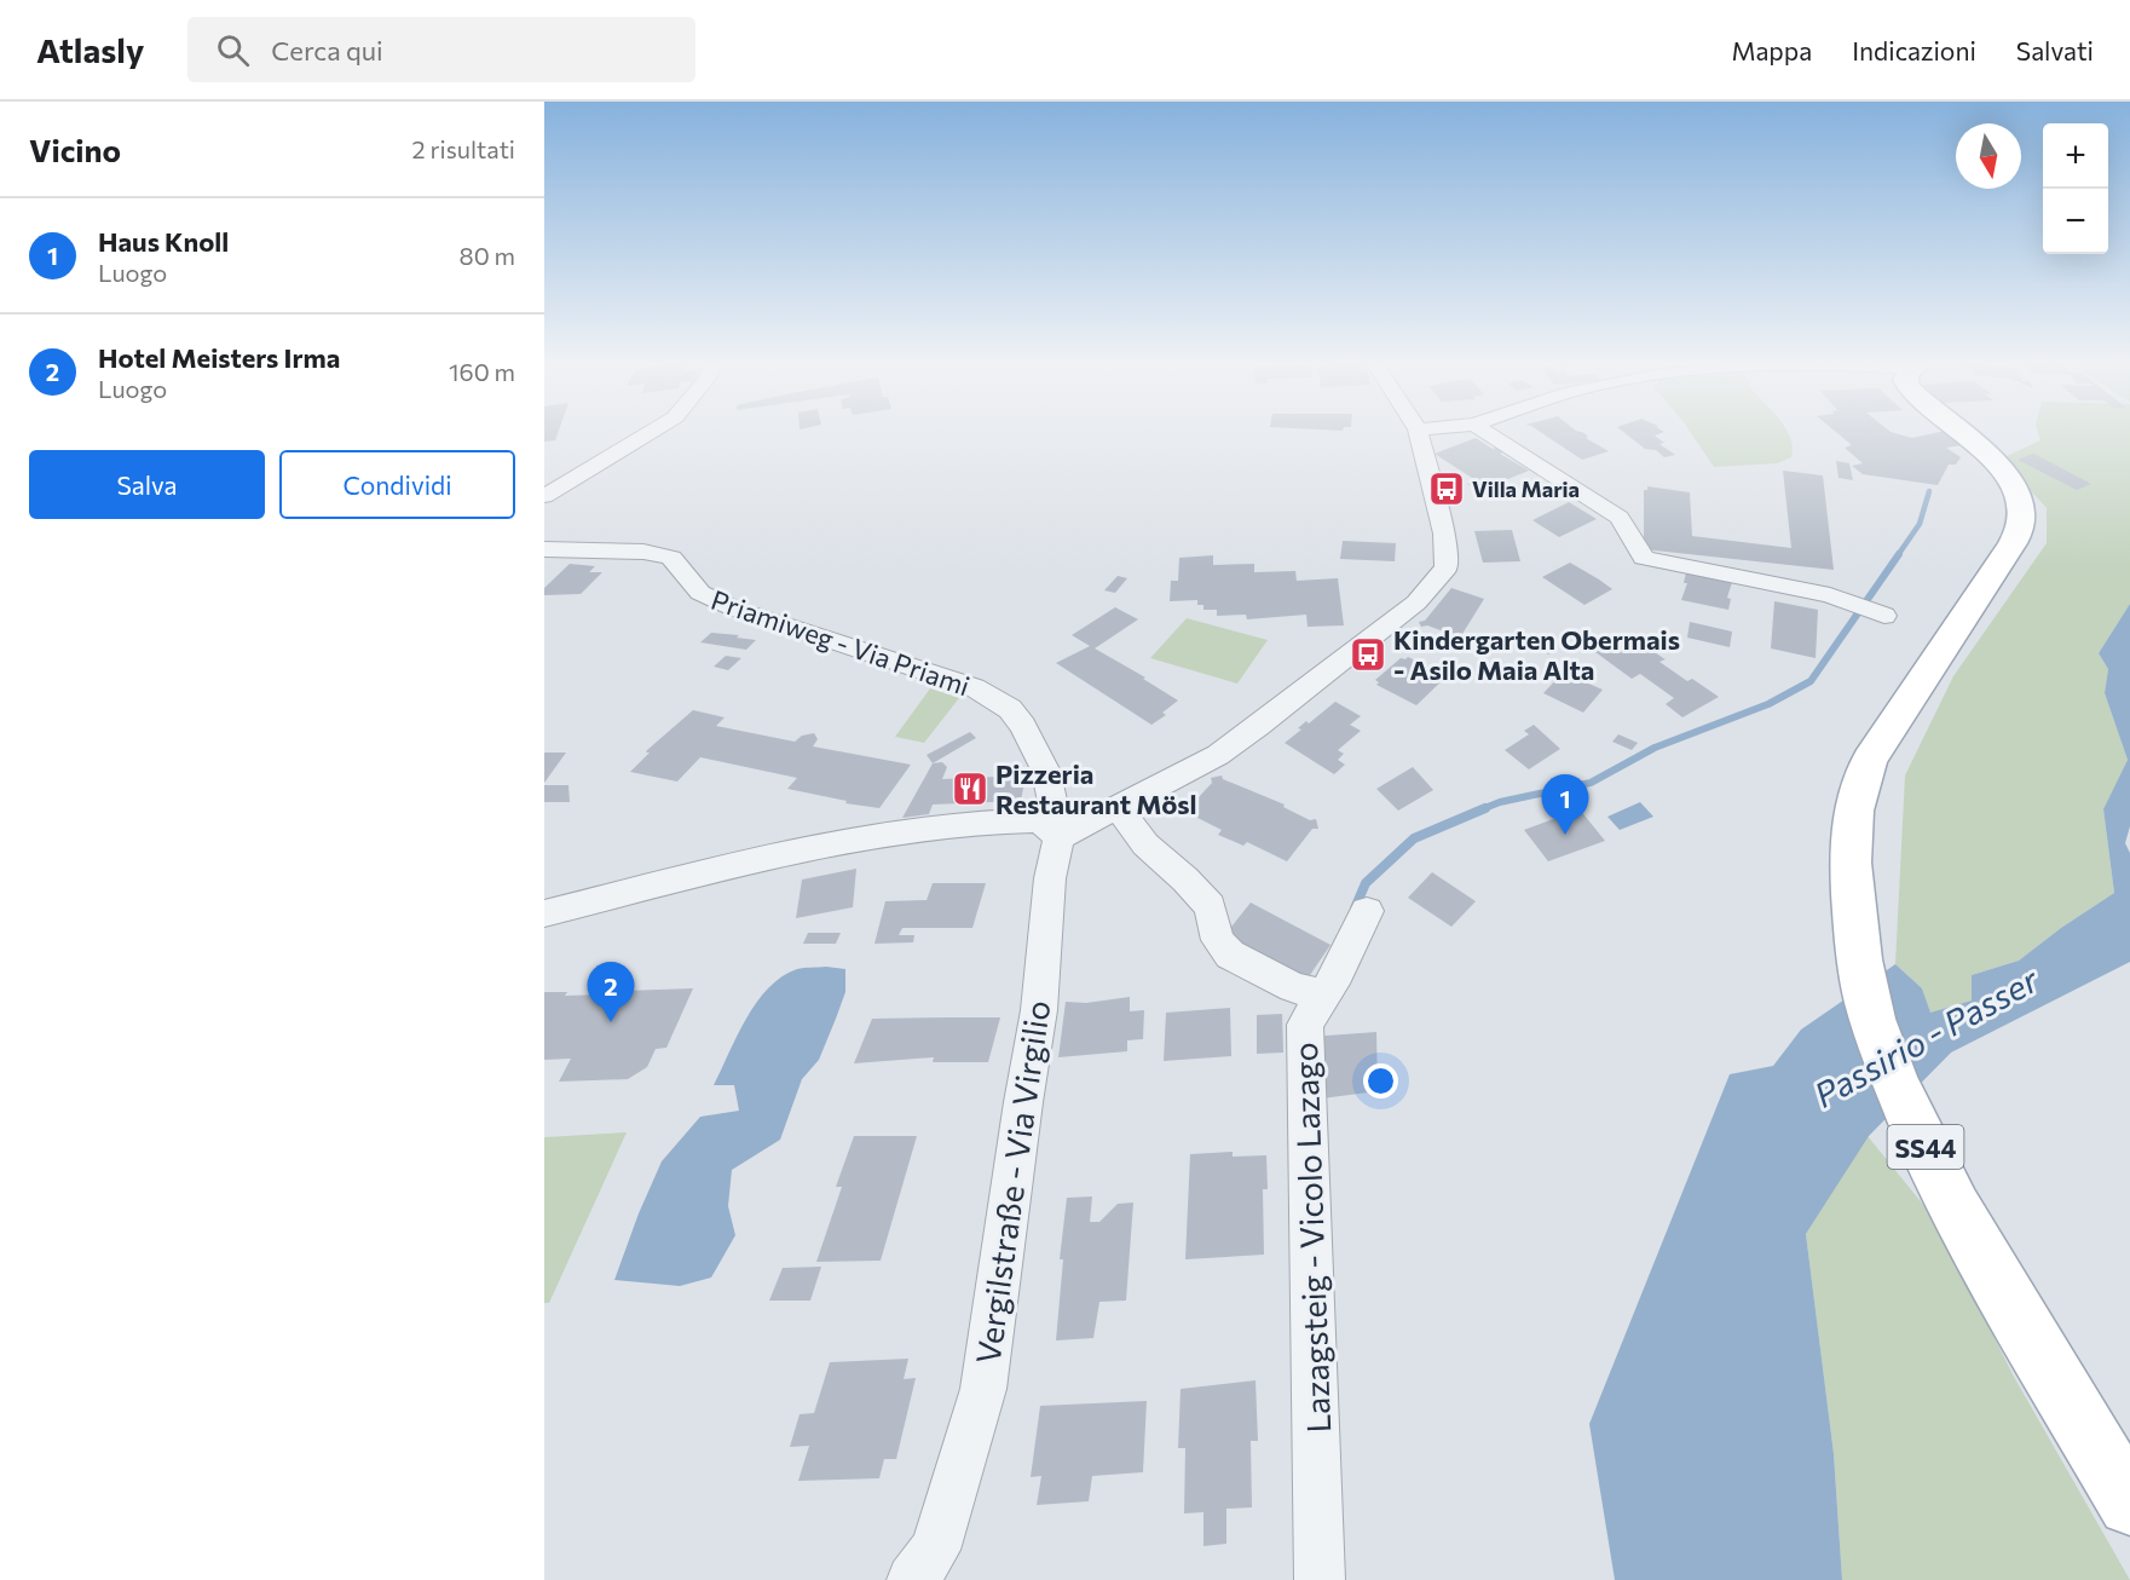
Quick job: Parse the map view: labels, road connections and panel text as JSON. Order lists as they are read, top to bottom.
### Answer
{
  "streets": {
    "main road": ["SS44"],
    "street": ["Priamiweg - Via Priami", "Vergilstraße - Via Virgilio", "Lazagsteig - Vicolo Lazago"]
  },
  "crossings": [
    ["Priamiweg - Via Priami", "Vergilstraße - Via Virgilio"]
  ],
  "water": ["Passirio - Passer"],
  "places": {
    "bus stop": ["Villa Maria", "Kindergarten Obermais - Asilo Maia Alta"],
    "restaurant": ["Pizzeria Restaurant Mösl"]
  },
  "north": "bottom",
  "page": {
    "header": "Atlasly",
    "search": "Cerca qui",
    "nav": ["Mappa", "Indicazioni", "Salvati"],
    "heading": ["Vicino", "2 risultati"],
    "map_buttons": ["+", "−"],
    "list": [
      {
        "mark": "1",
        "name": "Haus Knoll",
        "note": "Luogo",
        "value": "80 m"
      },
      {
        "mark": "2",
        "name": "Hotel Meisters Irma",
        "note": "Luogo",
        "value": "160 m"
      }
    ],
    "buttons": ["Salva", "Condividi"],
    "pins": ["1", "2"]
  }
}
